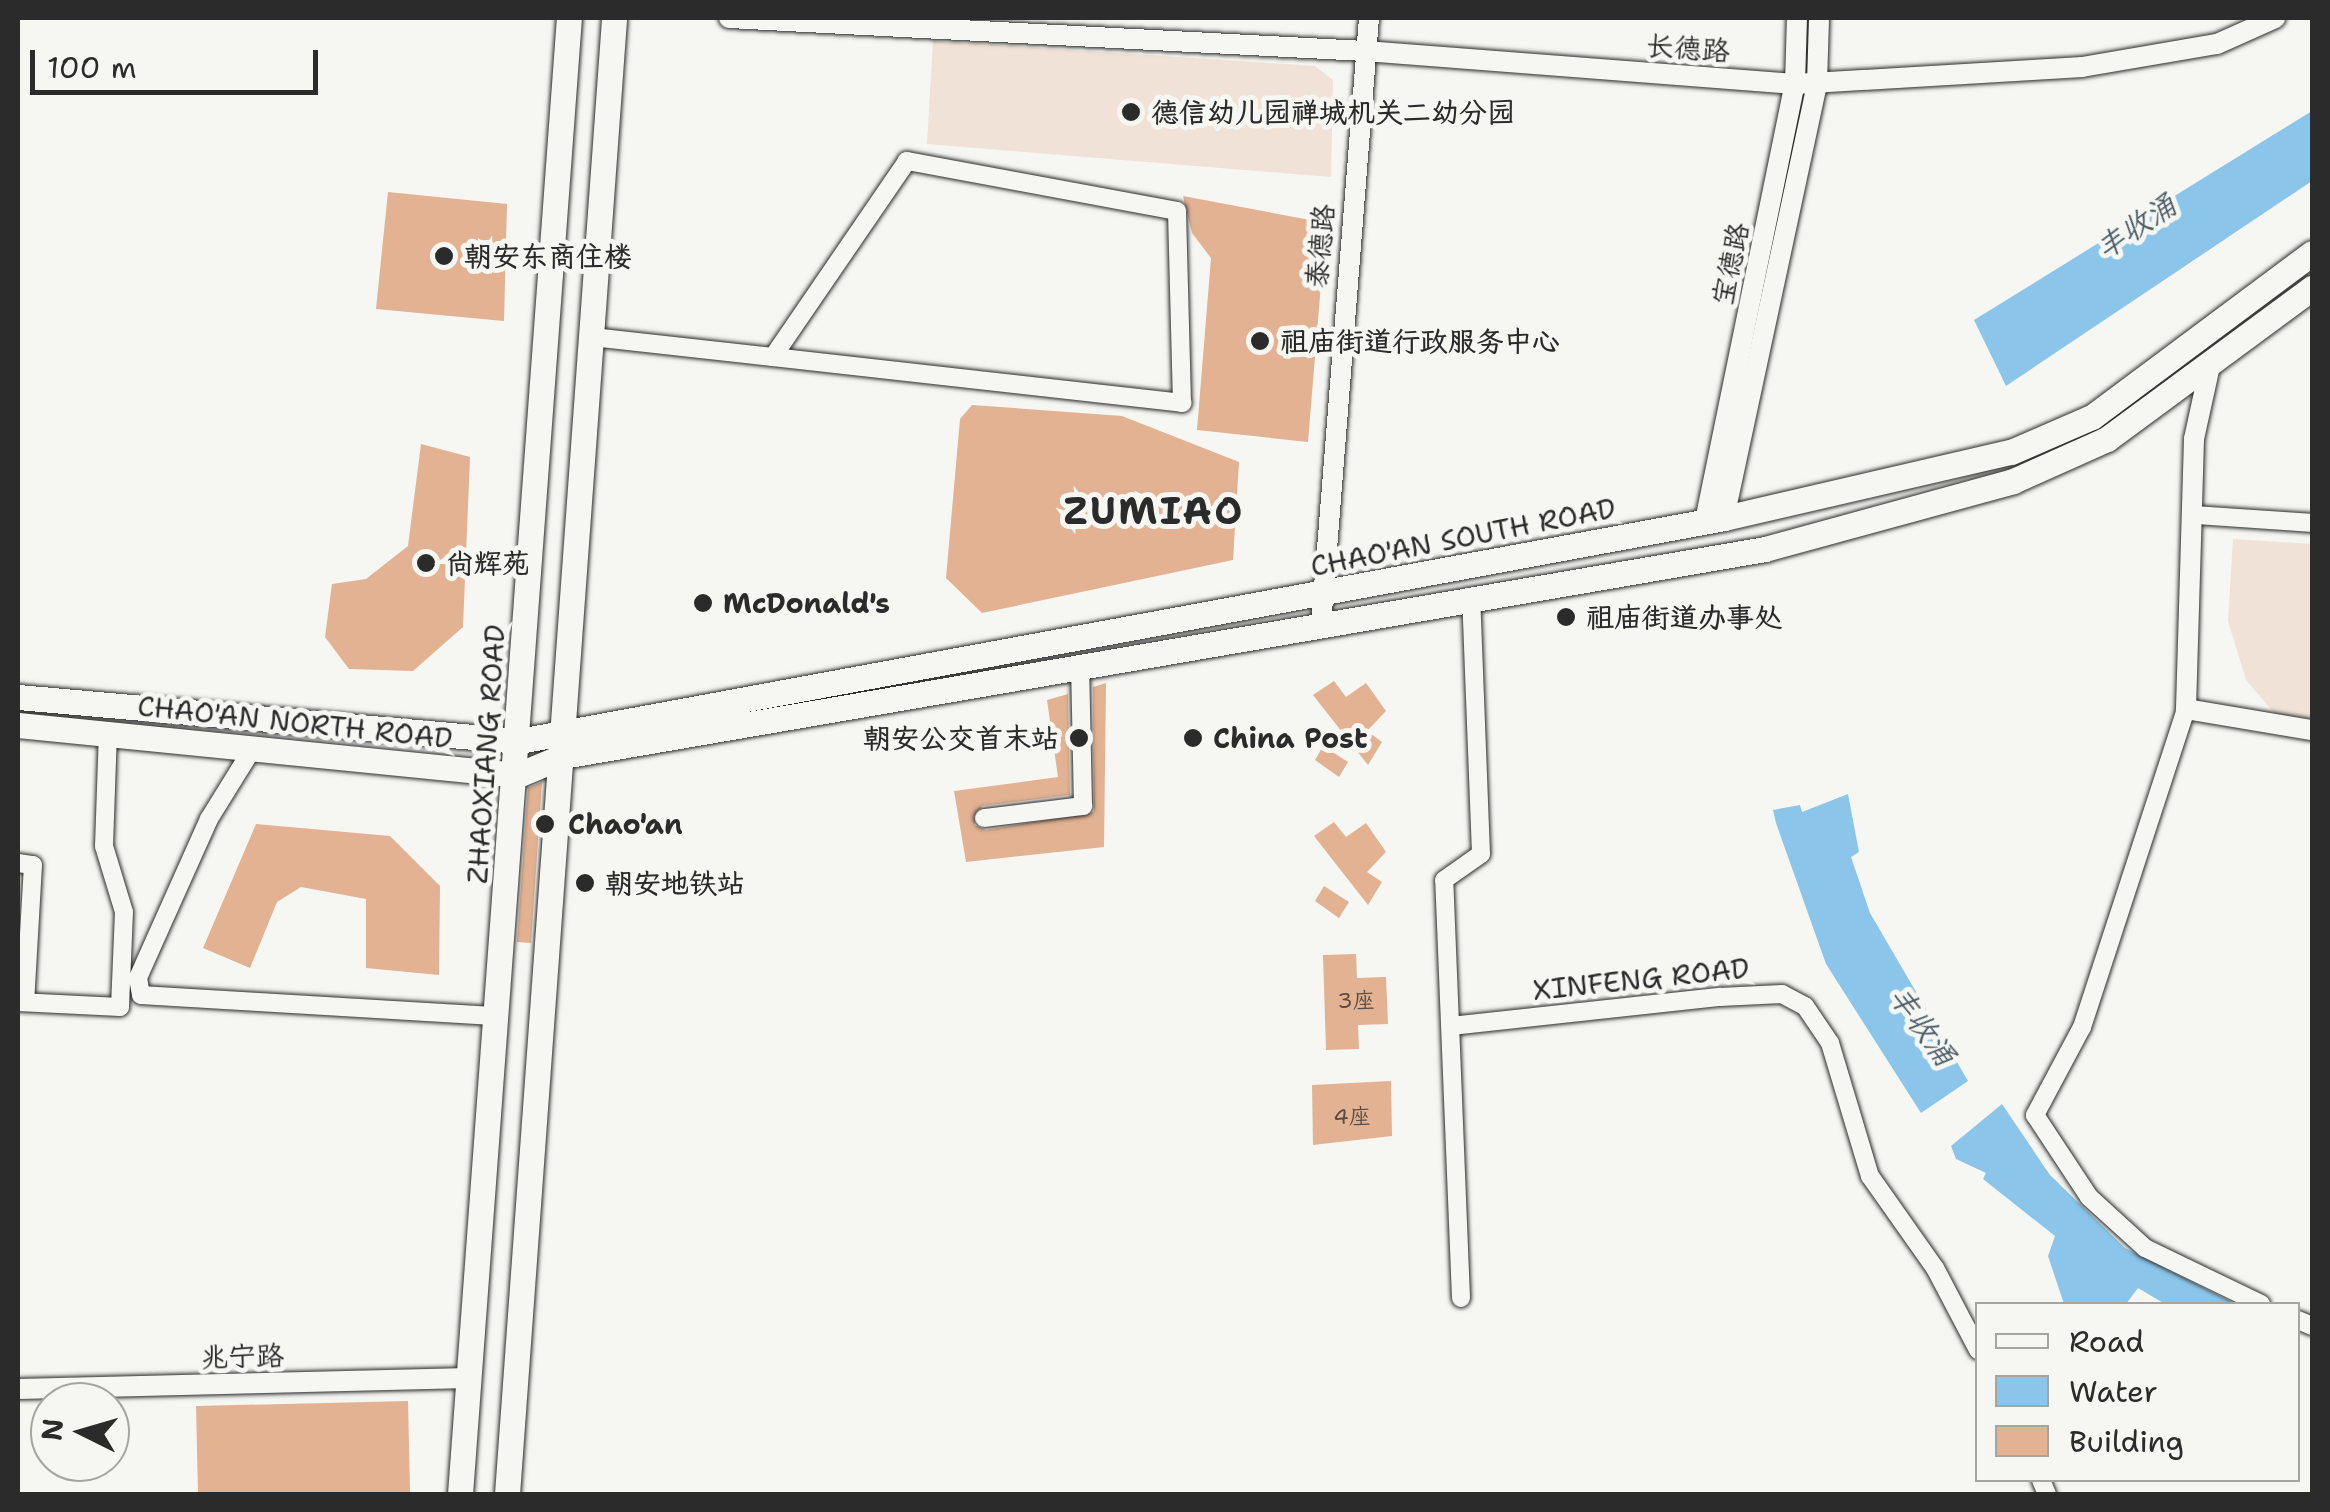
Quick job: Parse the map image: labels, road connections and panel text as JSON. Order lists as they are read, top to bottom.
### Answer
{
  "streets": {
    "main road": ["CHAO'AN SOUTH ROAD", "CHAO'AN NORTH ROAD", "ZHAOXIANG ROAD"],
    "street": [
      "长德路",
      "泰德路",
      "宝德路",
      "XINFENG ROAD",
      "兆宁路"
    ]
  },
  "crossings": [
    ["长德路", "泰德路"],
    ["长德路", "宝德路"],
    ["泰德路", "CHAO'AN SOUTH ROAD"],
    ["宝德路", "CHAO'AN SOUTH ROAD"],
    ["CHAO'AN SOUTH ROAD", "CHAO'AN NORTH ROAD"],
    ["CHAO'AN NORTH ROAD", "ZHAOXIANG ROAD"],
    ["ZHAOXIANG ROAD", "兆宁路"]
  ],
  "districts": ["ZUMIAO"],
  "water": ["丰收涌"],
  "places": [
    "德信幼儿园禅城机关二幼分园",
    "朝安东商住楼",
    "祖庙街道行政服务中心",
    "尚辉苑",
    "McDonald's",
    "祖庙街道办事处",
    "朝安公交首末站",
    "China Post",
    "Chao'an",
    "朝安地铁站"
  ],
  "house_numbers": ["3座", "4座"],
  "legend": ["Road", "Water", "Building"],
  "scale_bar": "100 m",
  "north": "left"
}
